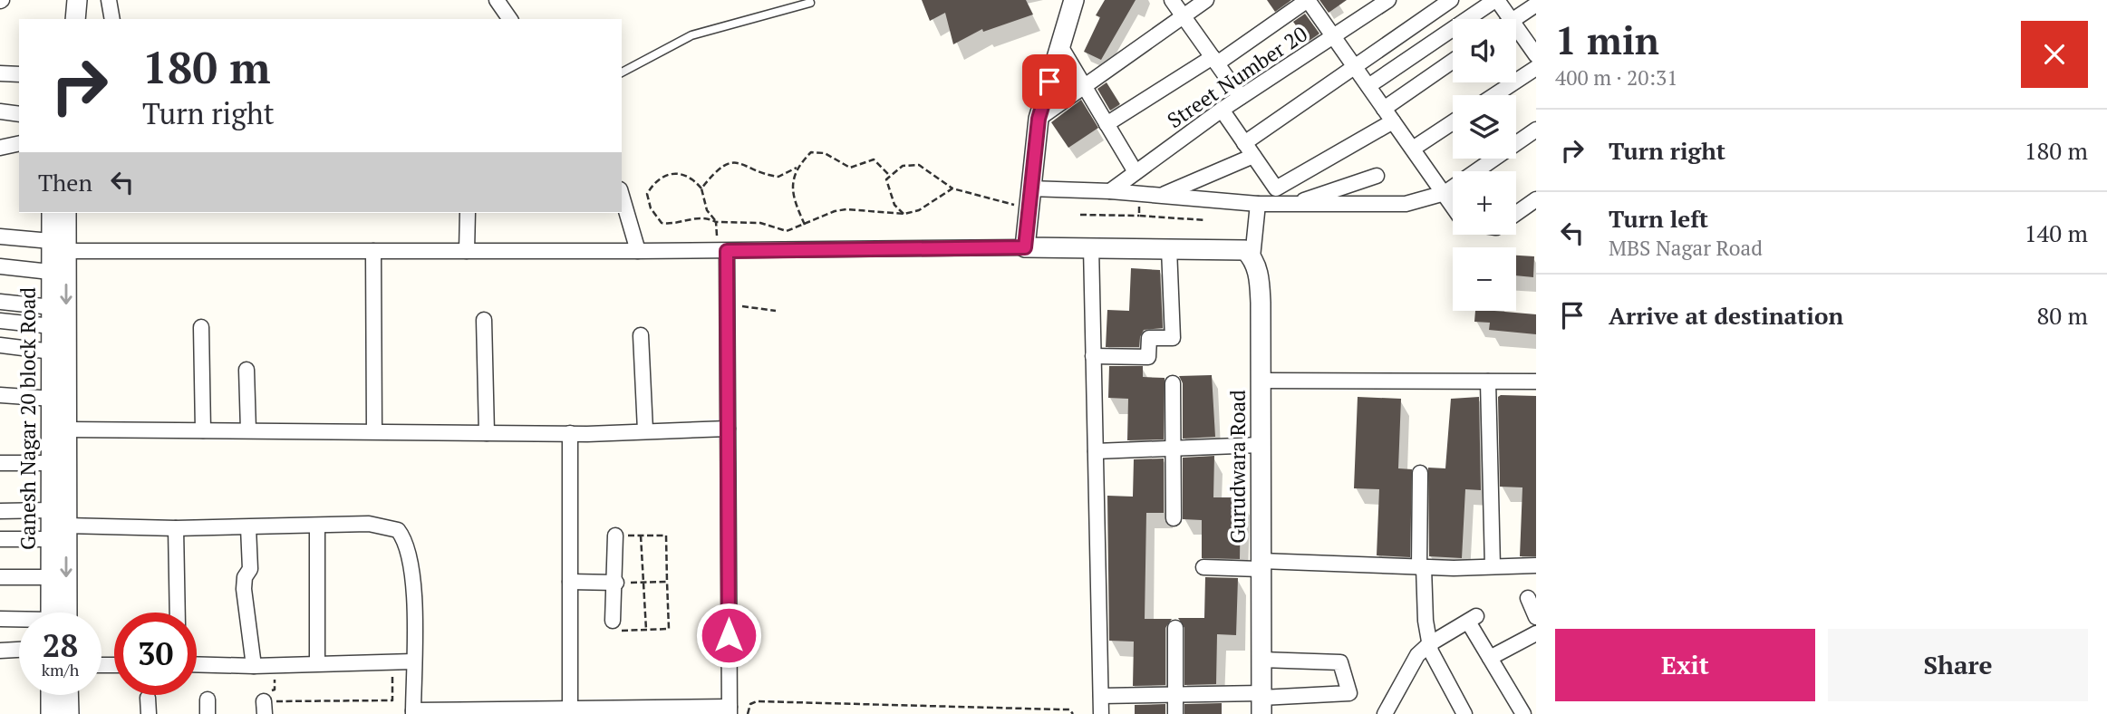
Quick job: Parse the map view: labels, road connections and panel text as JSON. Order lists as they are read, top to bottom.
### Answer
{
  "streets": {
    "street": ["Street Number 20", "Ganesh Nagar 20 block Road", "Gurudwara Road"]
  },
  "page": {
    "heading": ["1 min", "400 m · 20:31"],
    "map_buttons": ["+", "−"],
    "turn": ["180 m", "Turn right"],
    "list": [
      {
        "name": "Turn right",
        "value": "180 m"
      },
      {
        "name": "Turn left",
        "note": "MBS Nagar Road",
        "value": "140 m"
      },
      {
        "name": "Arrive at destination",
        "value": "80 m"
      }
    ],
    "then": "Then",
    "speed": "28 km/h",
    "limit": "30",
    "buttons": ["Exit", "Share"]
  }
}
